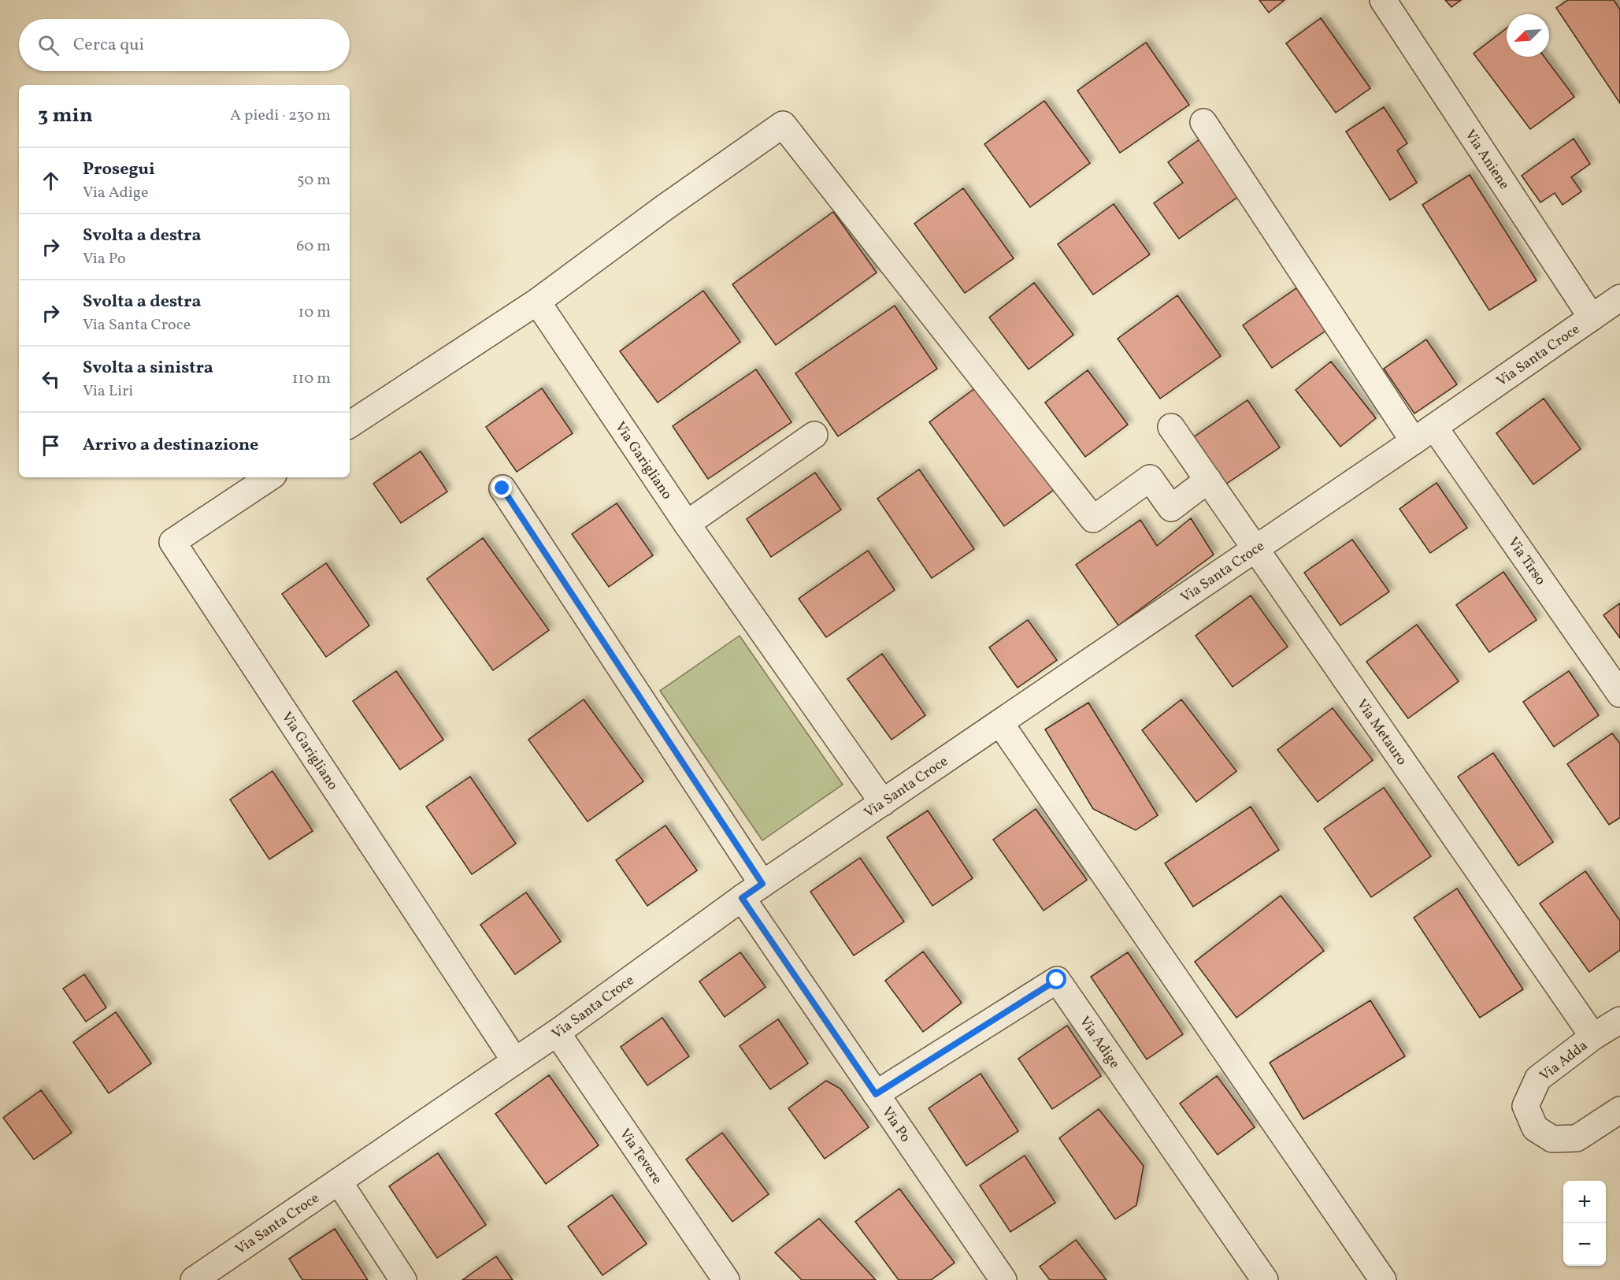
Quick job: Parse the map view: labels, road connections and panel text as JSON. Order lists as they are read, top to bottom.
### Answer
{
  "streets": {
    "street": [
      "Via Aniene",
      "Via Santa Croce",
      "Via Garigliano",
      "Via Tirso",
      "Via Metauro",
      "Via Adige",
      "Via Adda",
      "Via Po",
      "Via Tevere"
    ]
  },
  "crossings": [
    ["Via Aniene", "Via Santa Croce"],
    ["Via Santa Croce", "Via Garigliano"],
    ["Via Santa Croce", "Via Tirso"],
    ["Via Santa Croce", "Via Metauro"],
    ["Via Santa Croce", "Via Po"],
    ["Via Santa Croce", "Via Tevere"],
    ["Via Metauro", "Via Adda"],
    ["Via Adige", "Via Po"]
  ],
  "north": "bottom left",
  "page": {
    "search": "Cerca qui",
    "heading": ["3 min", "A piedi · 230 m"],
    "list": [
      ["Prosegui", "Via Adige", "50 m"],
      ["Svolta a destra", "Via Po", "60 m"],
      ["Svolta a destra", "Via Santa Croce", "10 m"],
      ["Svolta a sinistra", "Via Liri", "110 m"],
      "Arrivo a destinazione"
    ],
    "map_buttons": ["+", "−"]
  }
}
